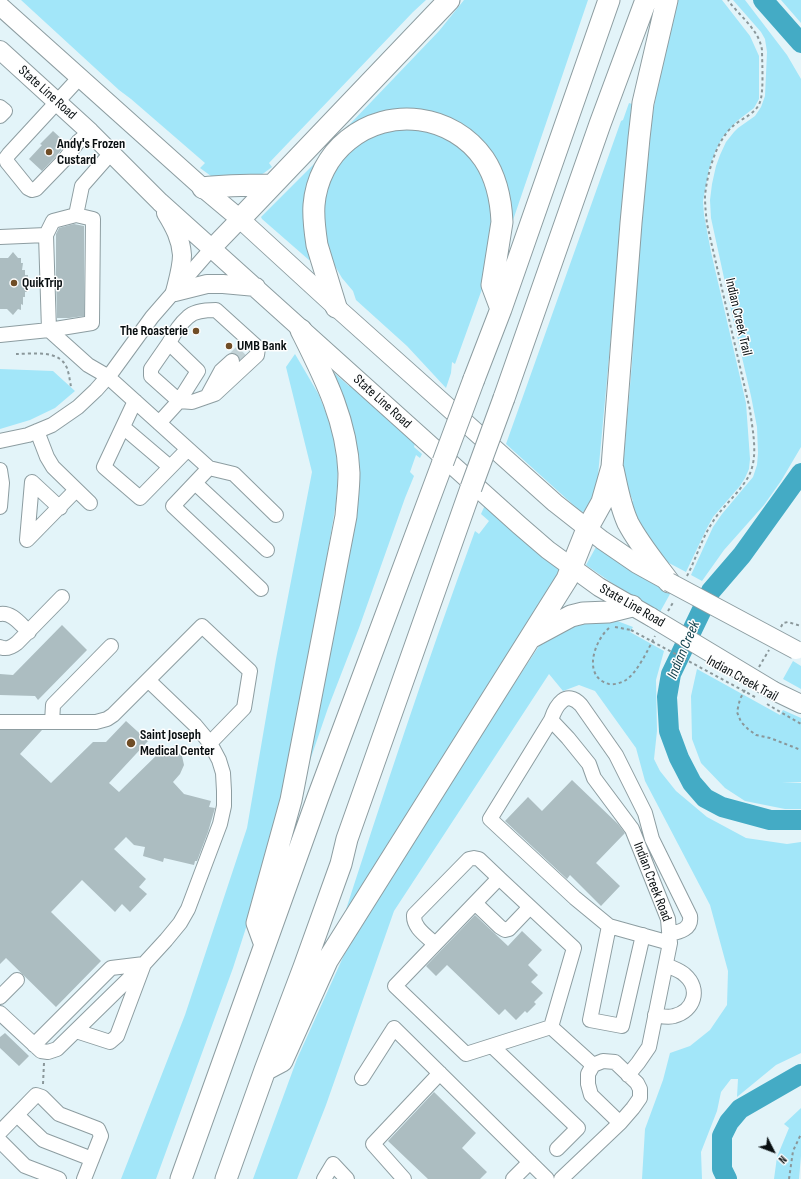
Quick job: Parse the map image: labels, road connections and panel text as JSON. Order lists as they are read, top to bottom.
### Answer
{
  "streets": {
    "main road": ["State Line Road"],
    "street": ["Indian Creek Road"],
    "path": ["Indian Creek Trail"]
  },
  "crossings": [
    ["State Line Road", "Indian Creek Trail"]
  ],
  "water": ["Indian Creek"],
  "places": [
    "Andy's Frozen Custard",
    "QuikTrip",
    "The Roasterie",
    "UMB Bank",
    "Saint Joseph Medical Center"
  ],
  "north": "bottom right"
}
